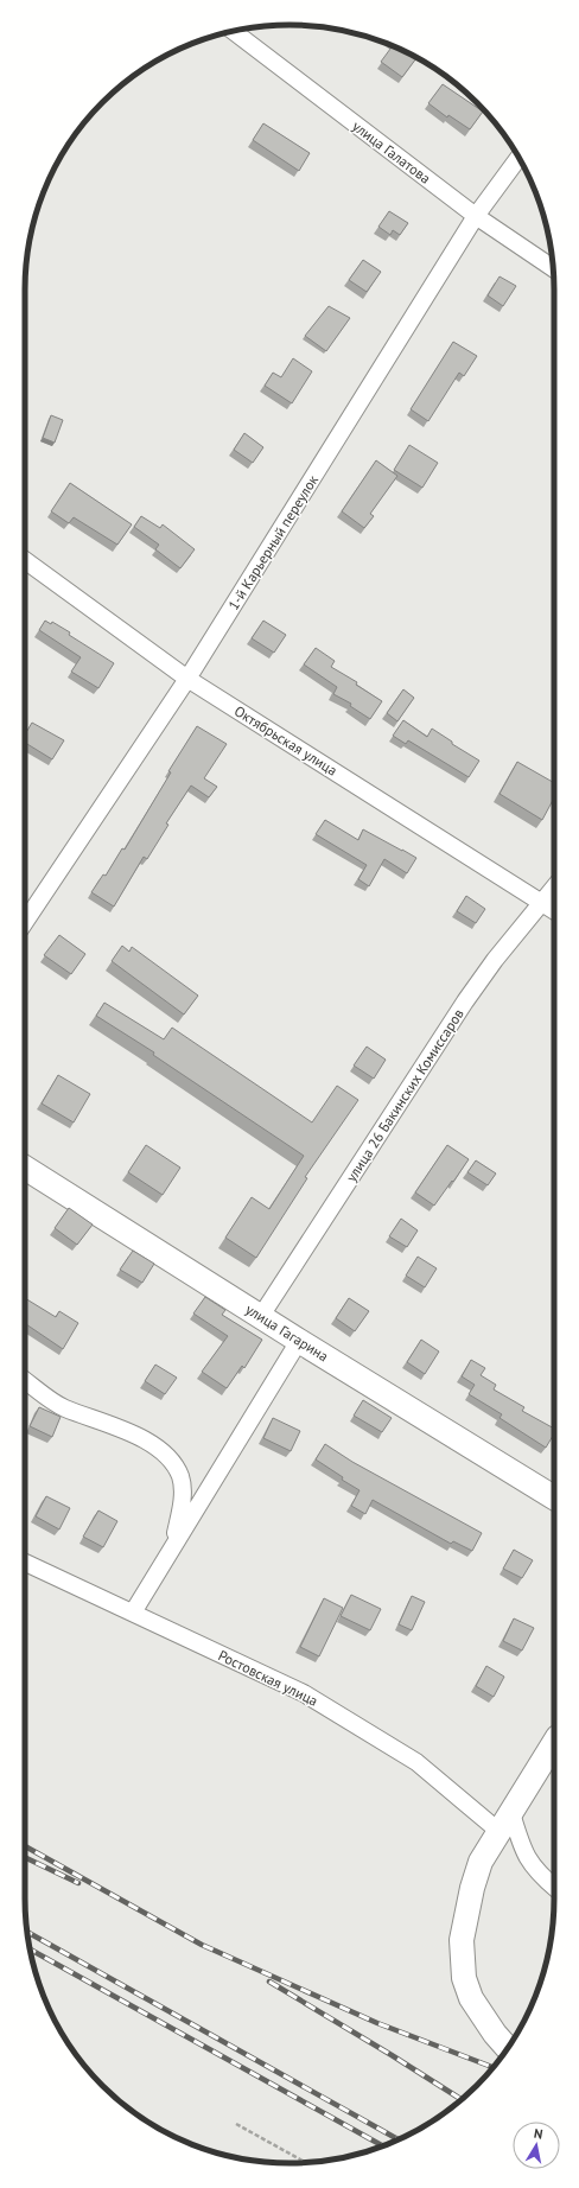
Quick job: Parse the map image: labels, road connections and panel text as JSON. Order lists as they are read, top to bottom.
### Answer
{
  "streets": {
    "main road": ["улица Гагарина"],
    "street": [
      "улица Галатова",
      "1-й Карьерный переулок",
      "Октябрьская улица",
      "улица 26 Бакинских Комиссаров",
      "Ростовская улица"
    ]
  },
  "crossings": [
    ["улица Галатова", "1-й Карьерный переулок"],
    ["1-й Карьерный переулок", "Октябрьская улица"],
    ["Октябрьская улица", "улица 26 Бакинских Комиссаров"],
    ["улица 26 Бакинских Комиссаров", "улица Гагарина"]
  ],
  "north": "top"
}
